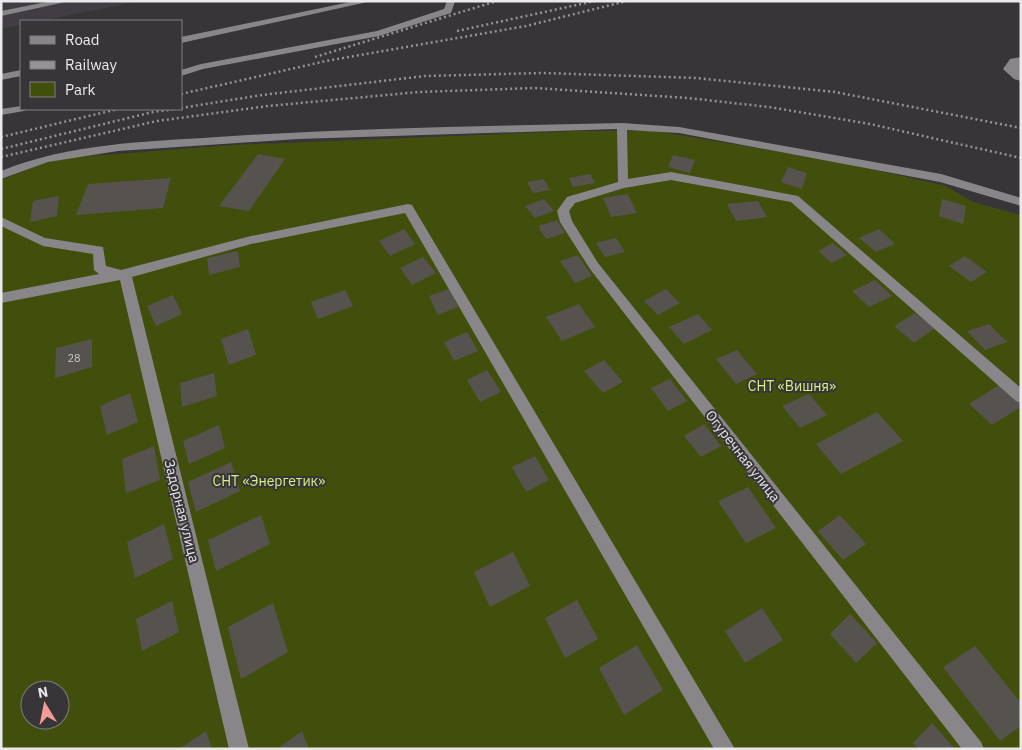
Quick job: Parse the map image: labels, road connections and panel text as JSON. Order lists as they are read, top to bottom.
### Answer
{
  "streets": {
    "lane": ["Огуречная улица", "Задорная улица"]
  },
  "parks": ["СНТ «Вишня»", "СНТ «Энергетик»"],
  "house_numbers": ["28"],
  "legend": ["Road", "Railway", "Park"],
  "north": "top"
}
